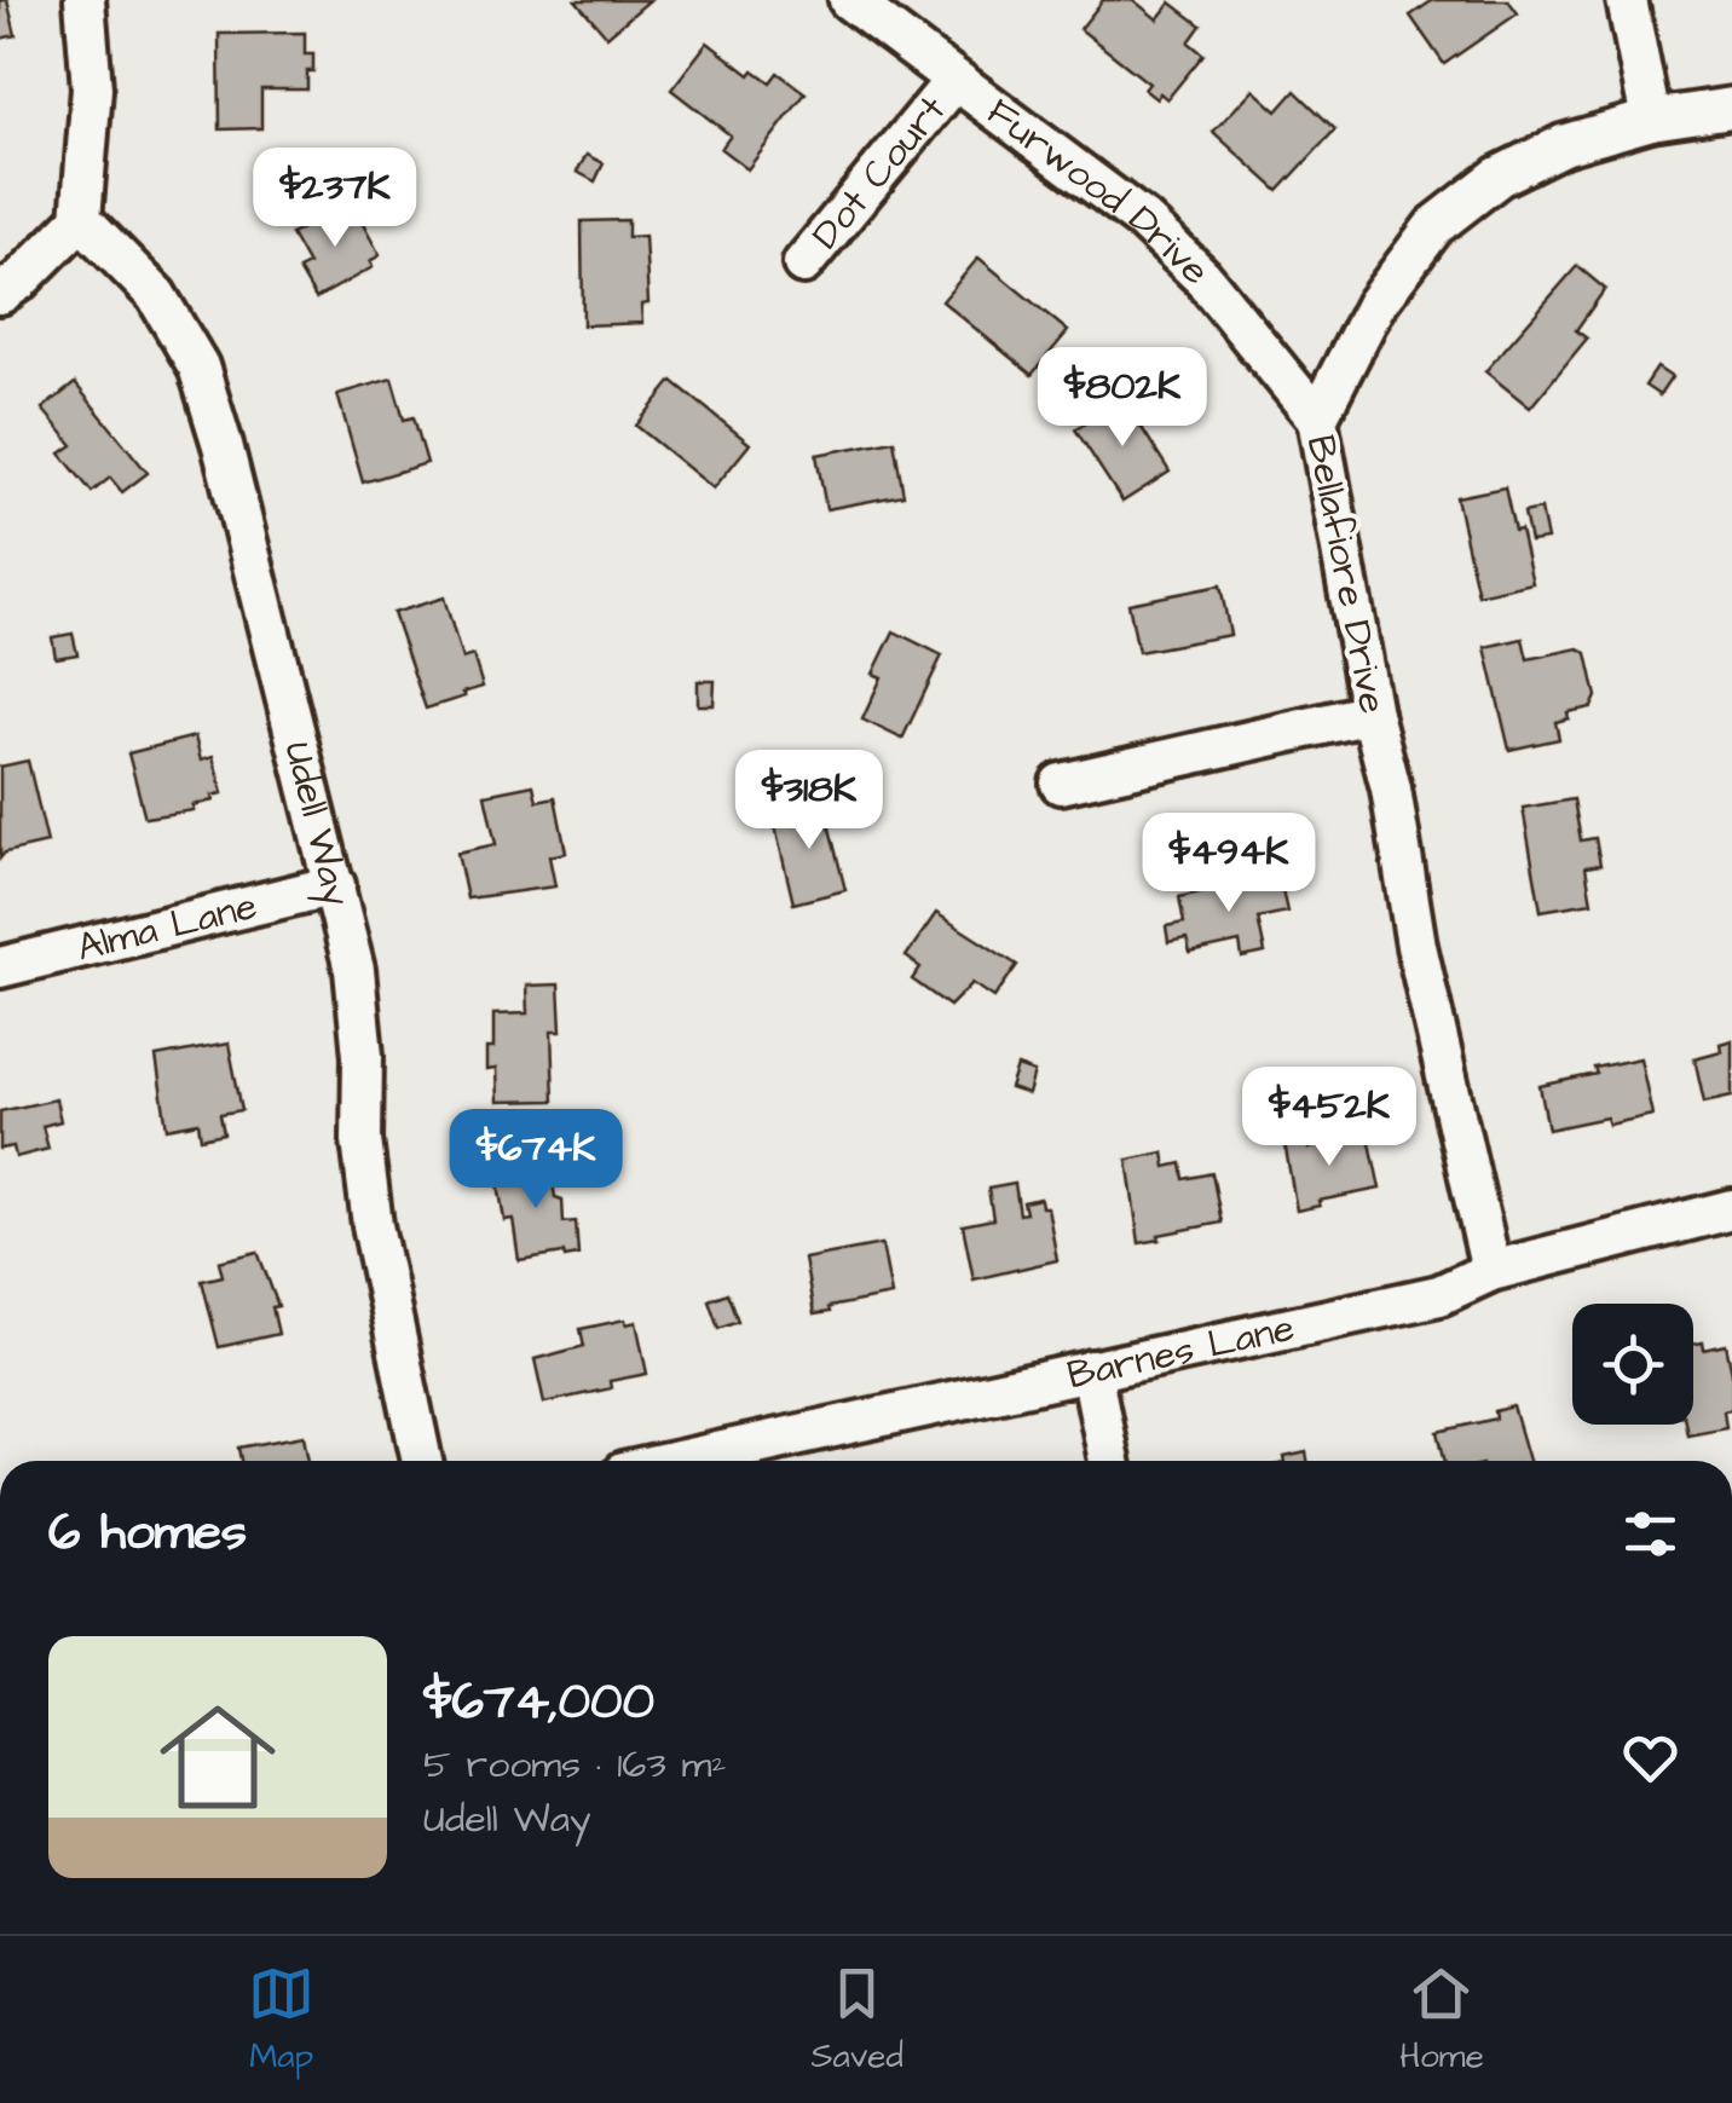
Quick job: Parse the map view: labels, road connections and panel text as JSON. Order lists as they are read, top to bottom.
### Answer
{
  "streets": {
    "street": [
      "Dot Court",
      "Furwood Drive",
      "Bellafiore Drive",
      "Udell Way",
      "Alma Lane",
      "Barnes Lane"
    ]
  },
  "crossings": [
    ["Dot Court", "Furwood Drive"],
    ["Furwood Drive", "Bellafiore Drive"],
    ["Bellafiore Drive", "Barnes Lane"],
    ["Udell Way", "Alma Lane"]
  ],
  "page": {
    "price": [
      "$237K",
      "$802K",
      "$318K",
      "$494K",
      "$452K",
      "$674K"
    ],
    "heading": "6 homes",
    "list": [
      {
        "name": "$674,000",
        "note": "5 rooms · 163 m² · Udell Way"
      }
    ],
    "tabs": ["Map", "Saved", "Home"]
  }
}
